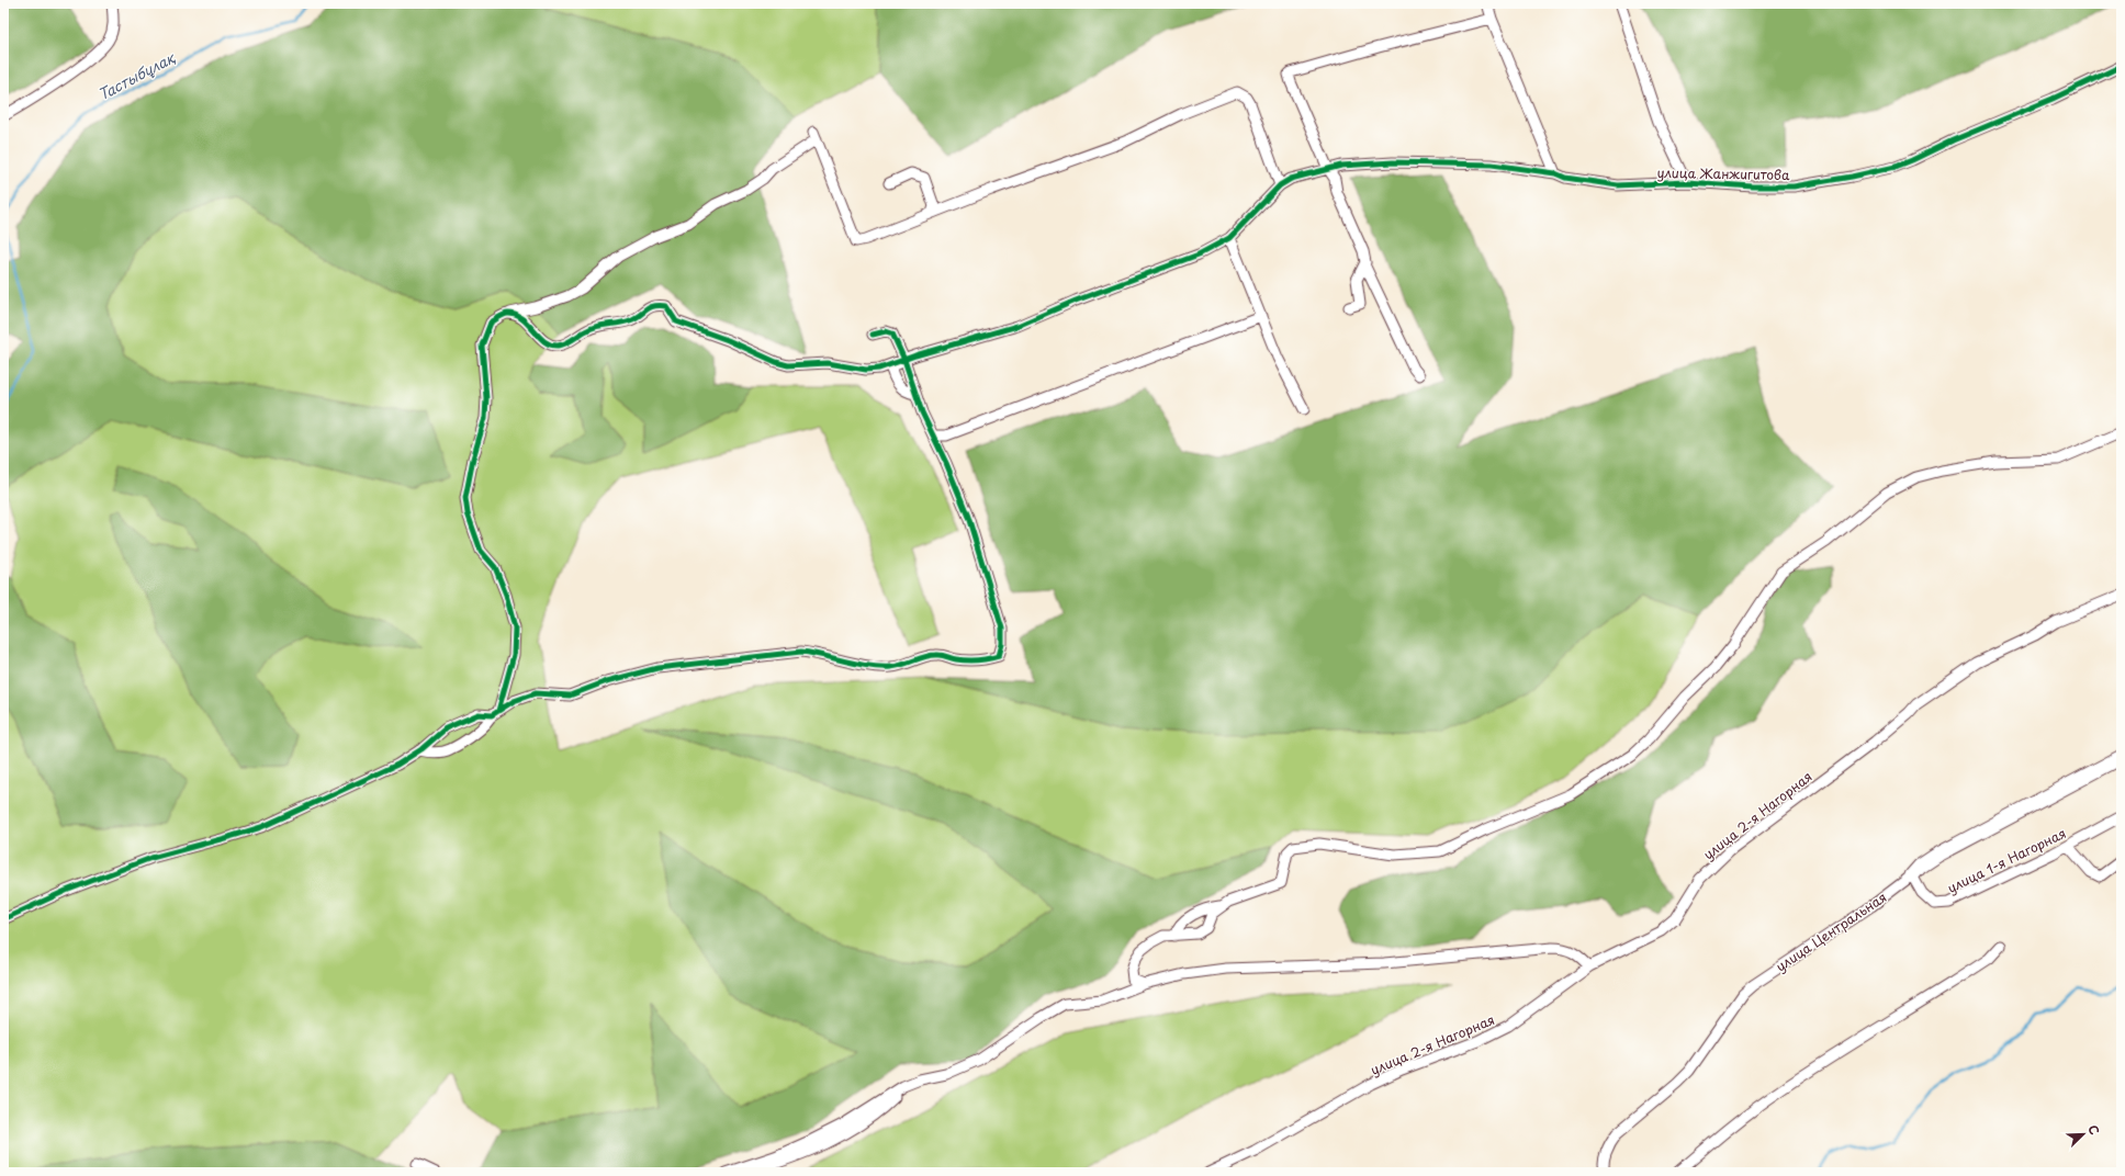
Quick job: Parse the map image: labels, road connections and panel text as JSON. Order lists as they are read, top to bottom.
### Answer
{
  "streets": {
    "street": [
      "улица Жанжигитова",
      "улица 2-я Нагорная",
      "улица 1-я Нагорная",
      "улица Центральная"
    ]
  },
  "crossings": [
    ["улица 1-я Нагорная", "улица Центральная"]
  ],
  "water": ["Тастыбұлақ"],
  "north": "top right"
}
